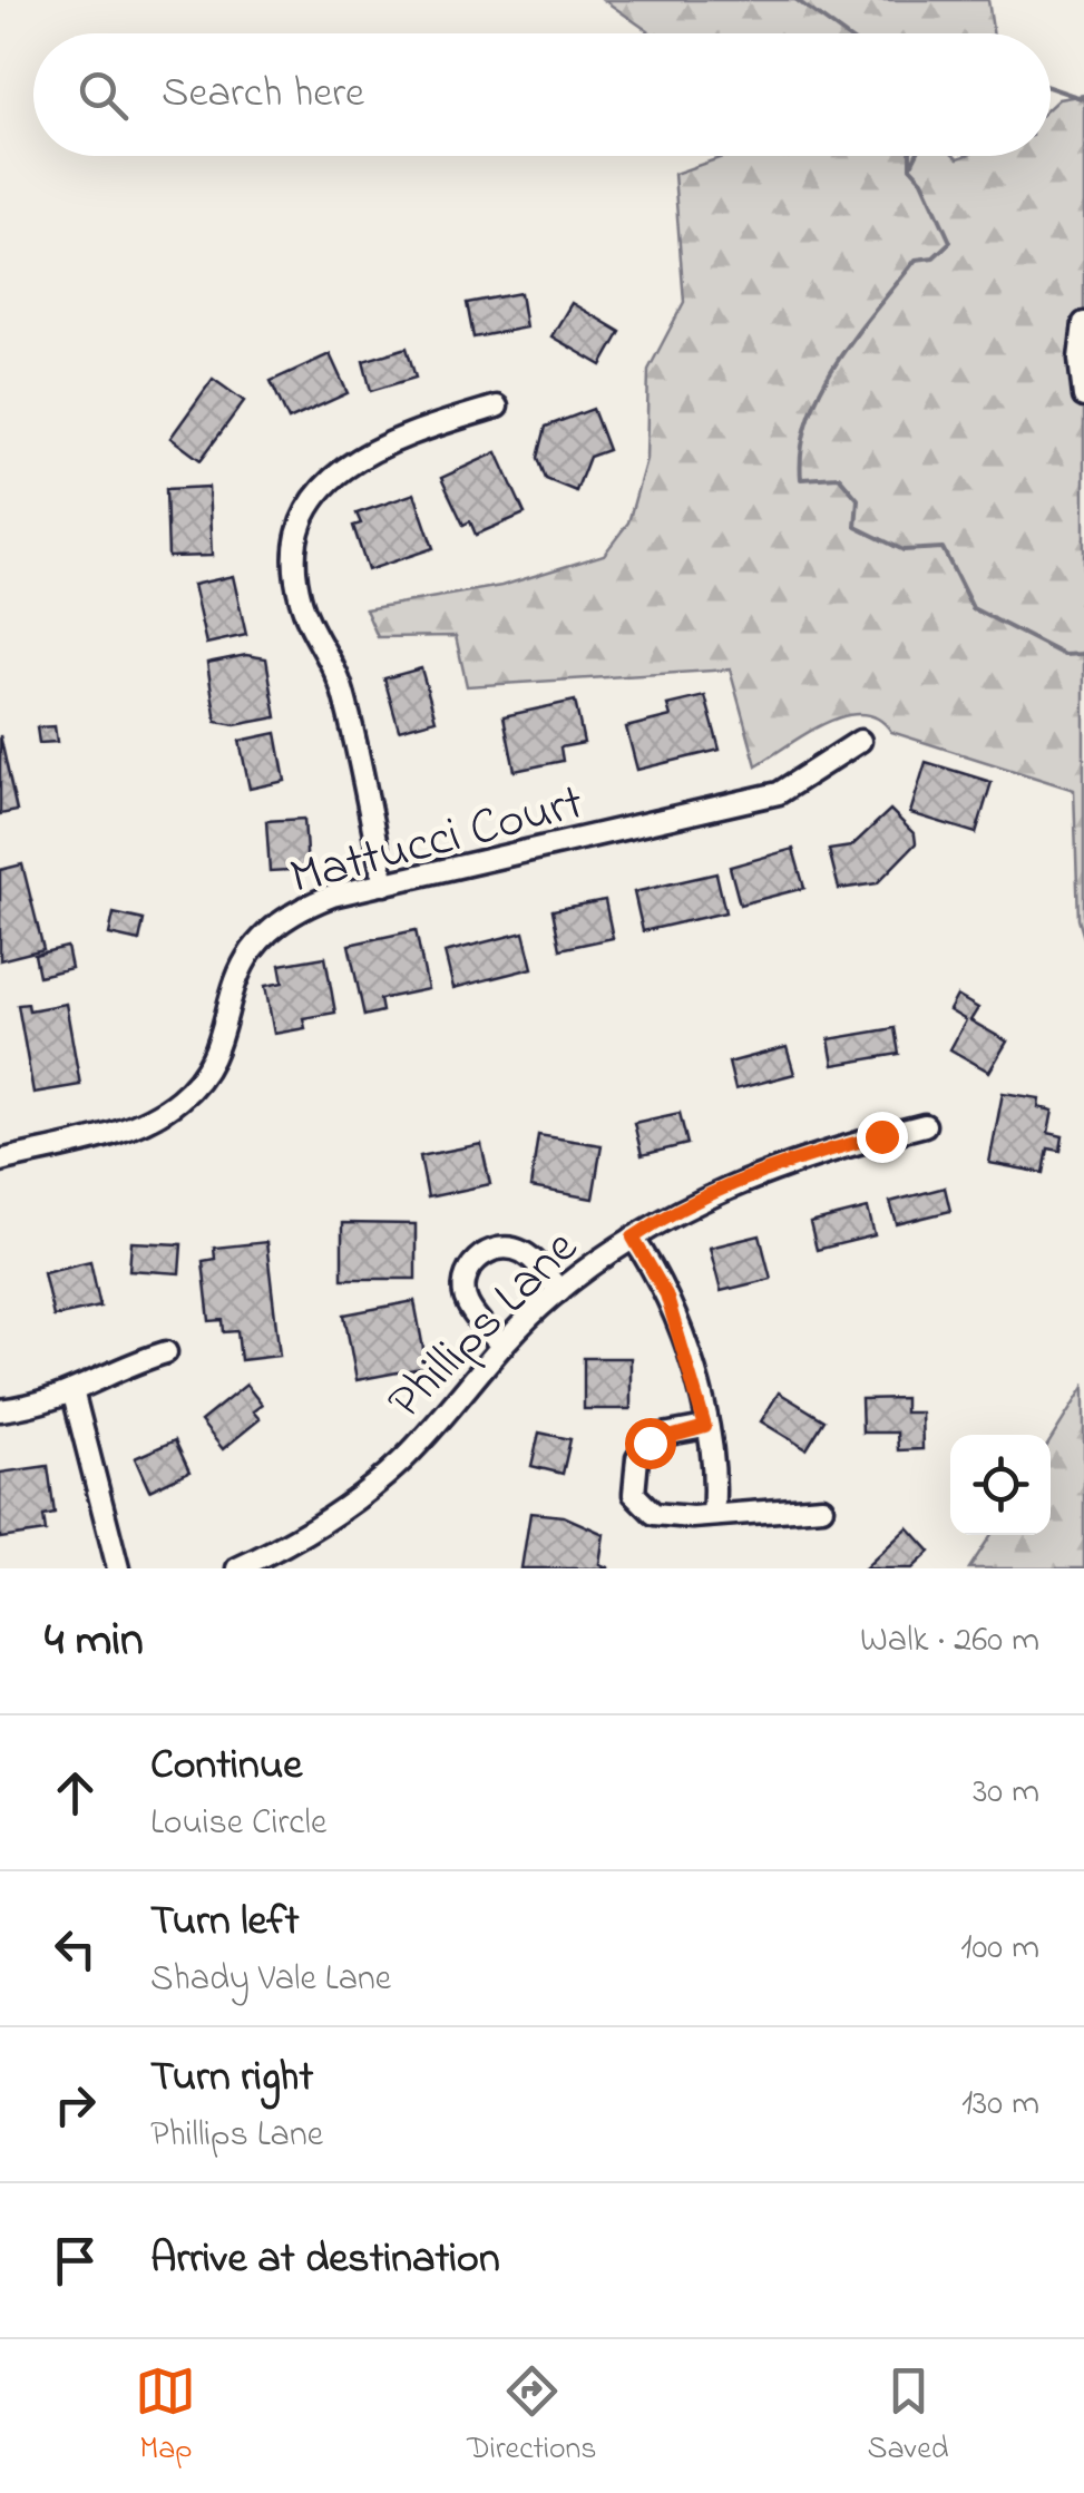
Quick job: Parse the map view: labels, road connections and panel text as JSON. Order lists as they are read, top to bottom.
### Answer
{
  "streets": {
    "street": ["Mattucci Court", "Phillips Lane"]
  },
  "page": {
    "search": "Search here",
    "heading": ["4 min", "Walk · 260 m"],
    "list": [
      ["Continue", "Louise Circle", "30 m"],
      ["Turn left", "Shady Vale Lane", "100 m"],
      ["Turn right", "Phillips Lane", "130 m"],
      "Arrive at destination"
    ],
    "nav": ["Map", "Directions", "Saved"]
  }
}
